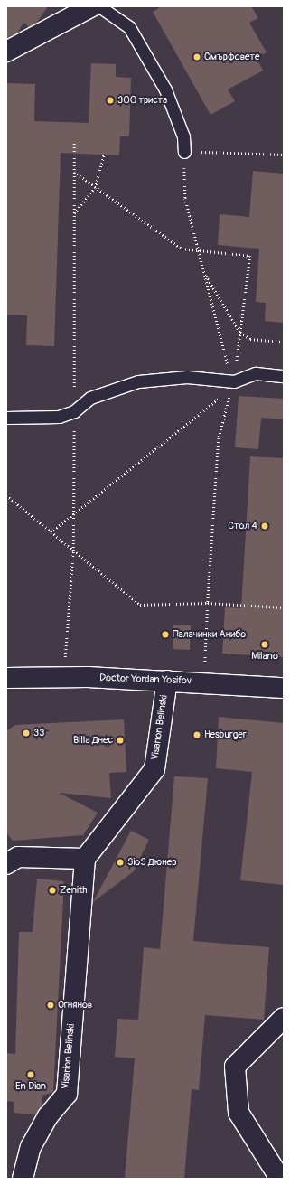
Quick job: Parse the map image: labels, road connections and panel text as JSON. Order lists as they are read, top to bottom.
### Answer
{
  "streets": {
    "street": ["Doctor Yordan Yosifov", "Visarion Belinski"]
  },
  "crossings": [
    ["Doctor Yordan Yosifov", "Visarion Belinski"]
  ],
  "places": [
    "Смърфовете",
    "300 триста",
    "Стол 4",
    "Палачинки Анибо",
    "Milano",
    "33",
    "Hesburger",
    "Billa Днес",
    "SioS Дюнер",
    "Zenith",
    "Огнянов",
    "En Dian"
  ]
}
